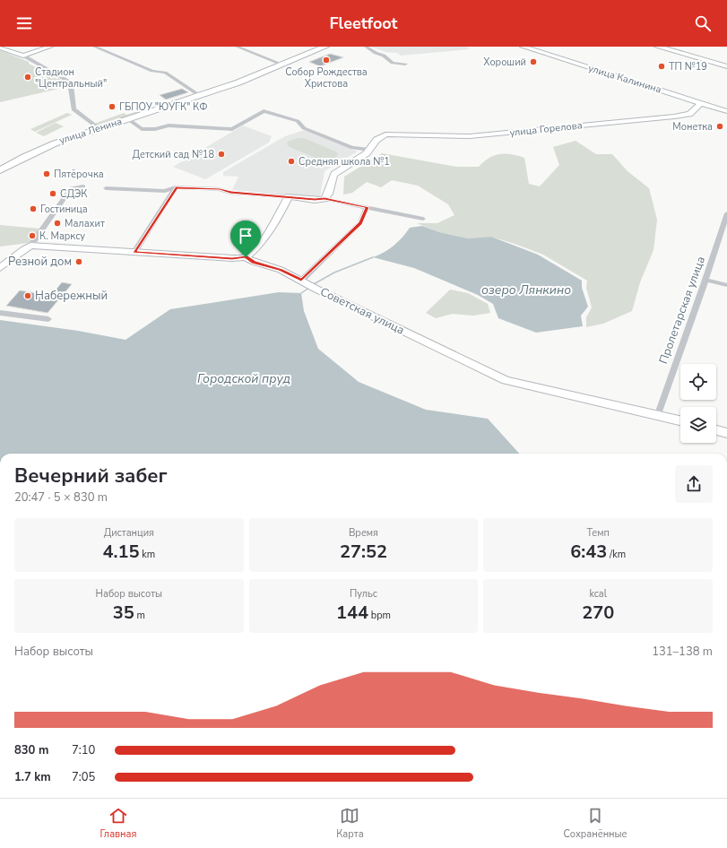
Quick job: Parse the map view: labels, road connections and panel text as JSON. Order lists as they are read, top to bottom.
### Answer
{
  "streets": {
    "main road": ["улица Ленина"],
    "street": [
      "улица Калинина",
      "улица Горелова",
      "Пролетарская улица",
      "Советская улица"
    ]
  },
  "crossings": [
    ["улица Калинина", "улица Горелова"],
    ["Пролетарская улица", "Советская улица"]
  ],
  "water": ["озеро Лянкино", "Городской пруд"],
  "places": [
    "Собор Рождества Христова",
    "Хороший",
    "ТП №19",
    "Стадион \"Центральный\"",
    "ГБПОУ \"ЮУГК\" КФ",
    "Монетка",
    "Детский сад №18",
    "Средняя школа №1",
    "Пятёрочка",
    "СДЭК",
    "Гостиница",
    "Малахит",
    "К. Марксу",
    "Резной дом",
    "Набережный"
  ],
  "page": {
    "header": "Fleetfoot",
    "heading": ["Вечерний забег", "20:47 · 5 × 830 m"],
    "stats": [
      ["Дистанция", "4.15 km"],
      ["Время", "27:52"],
      ["Темп", "6:43 /km"],
      ["Набор высоты", "35 m"],
      ["Пульс", "144 bpm"],
      ["kcal", "270"]
    ],
    "chart": ["Набор высоты", "131–138 m"],
    "list": [
      {
        "name": "830 m",
        "note": "7:10"
      },
      {
        "name": "1.7 km",
        "note": "7:05"
      }
    ],
    "tabs": ["Главная", "Карта", "Сохранённые"]
  }
}
